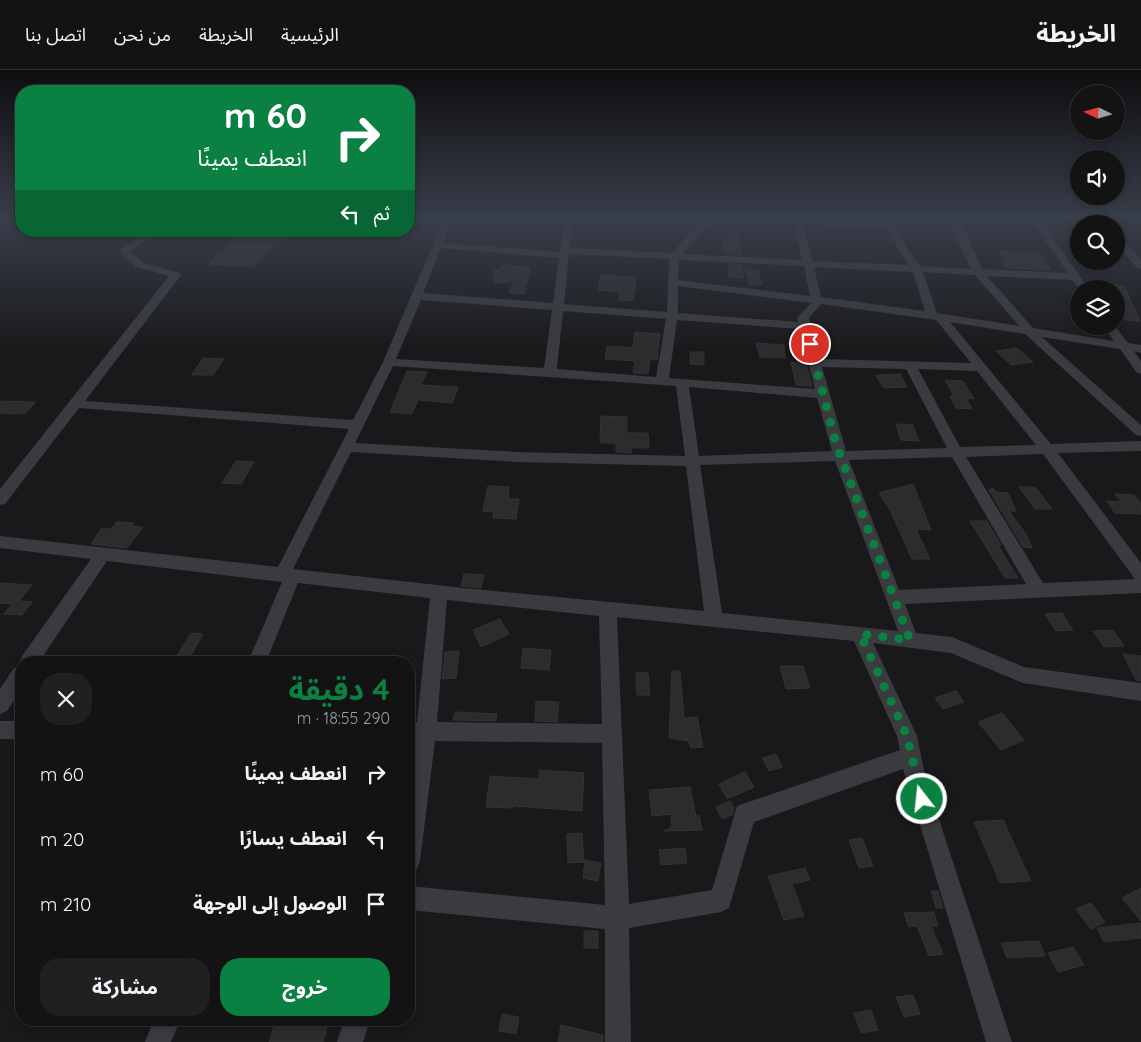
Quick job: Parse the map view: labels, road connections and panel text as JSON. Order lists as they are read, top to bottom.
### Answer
{
  "north": "left",
  "page": {
    "header": "الخريطة",
    "nav": [
      "الرئيسية",
      "الخريطة",
      "من نحن",
      "اتصل بنا"
    ],
    "turn": ["60 m", "انعطف يمينًا"],
    "then": "ثم",
    "heading": ["4 دقيقة", "290 m · 18:55"],
    "list": [
      {
        "name": "انعطف يمينًا",
        "value": "60 m"
      },
      {
        "name": "انعطف يسارًا",
        "value": "20 m"
      },
      {
        "name": "الوصول إلى الوجهة",
        "value": "210 m"
      }
    ],
    "buttons": ["خروج", "مشاركة"]
  }
}
